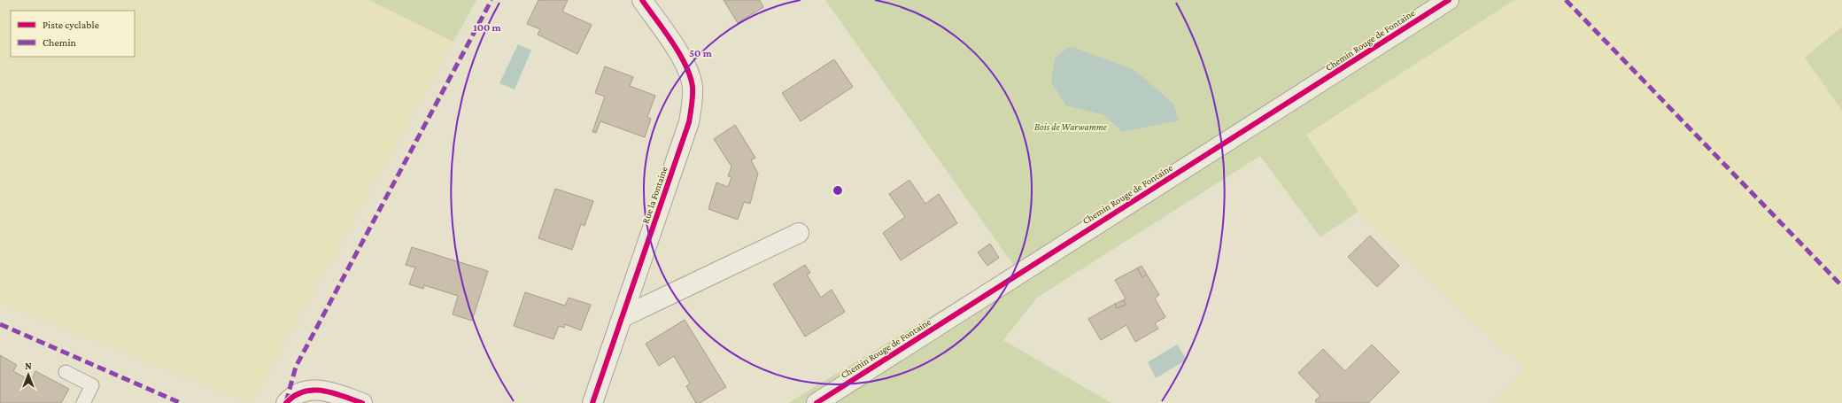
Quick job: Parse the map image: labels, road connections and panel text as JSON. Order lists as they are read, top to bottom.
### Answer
{
  "streets": {
    "street": ["Chemin Rouge de Fontaine", "Rue la Fontaine"]
  },
  "parks": ["Bois de Warwamme"],
  "legend": ["Piste cyclable", "Chemin"],
  "north": "top",
  "rings": ["100 m", "50 m"]
}
